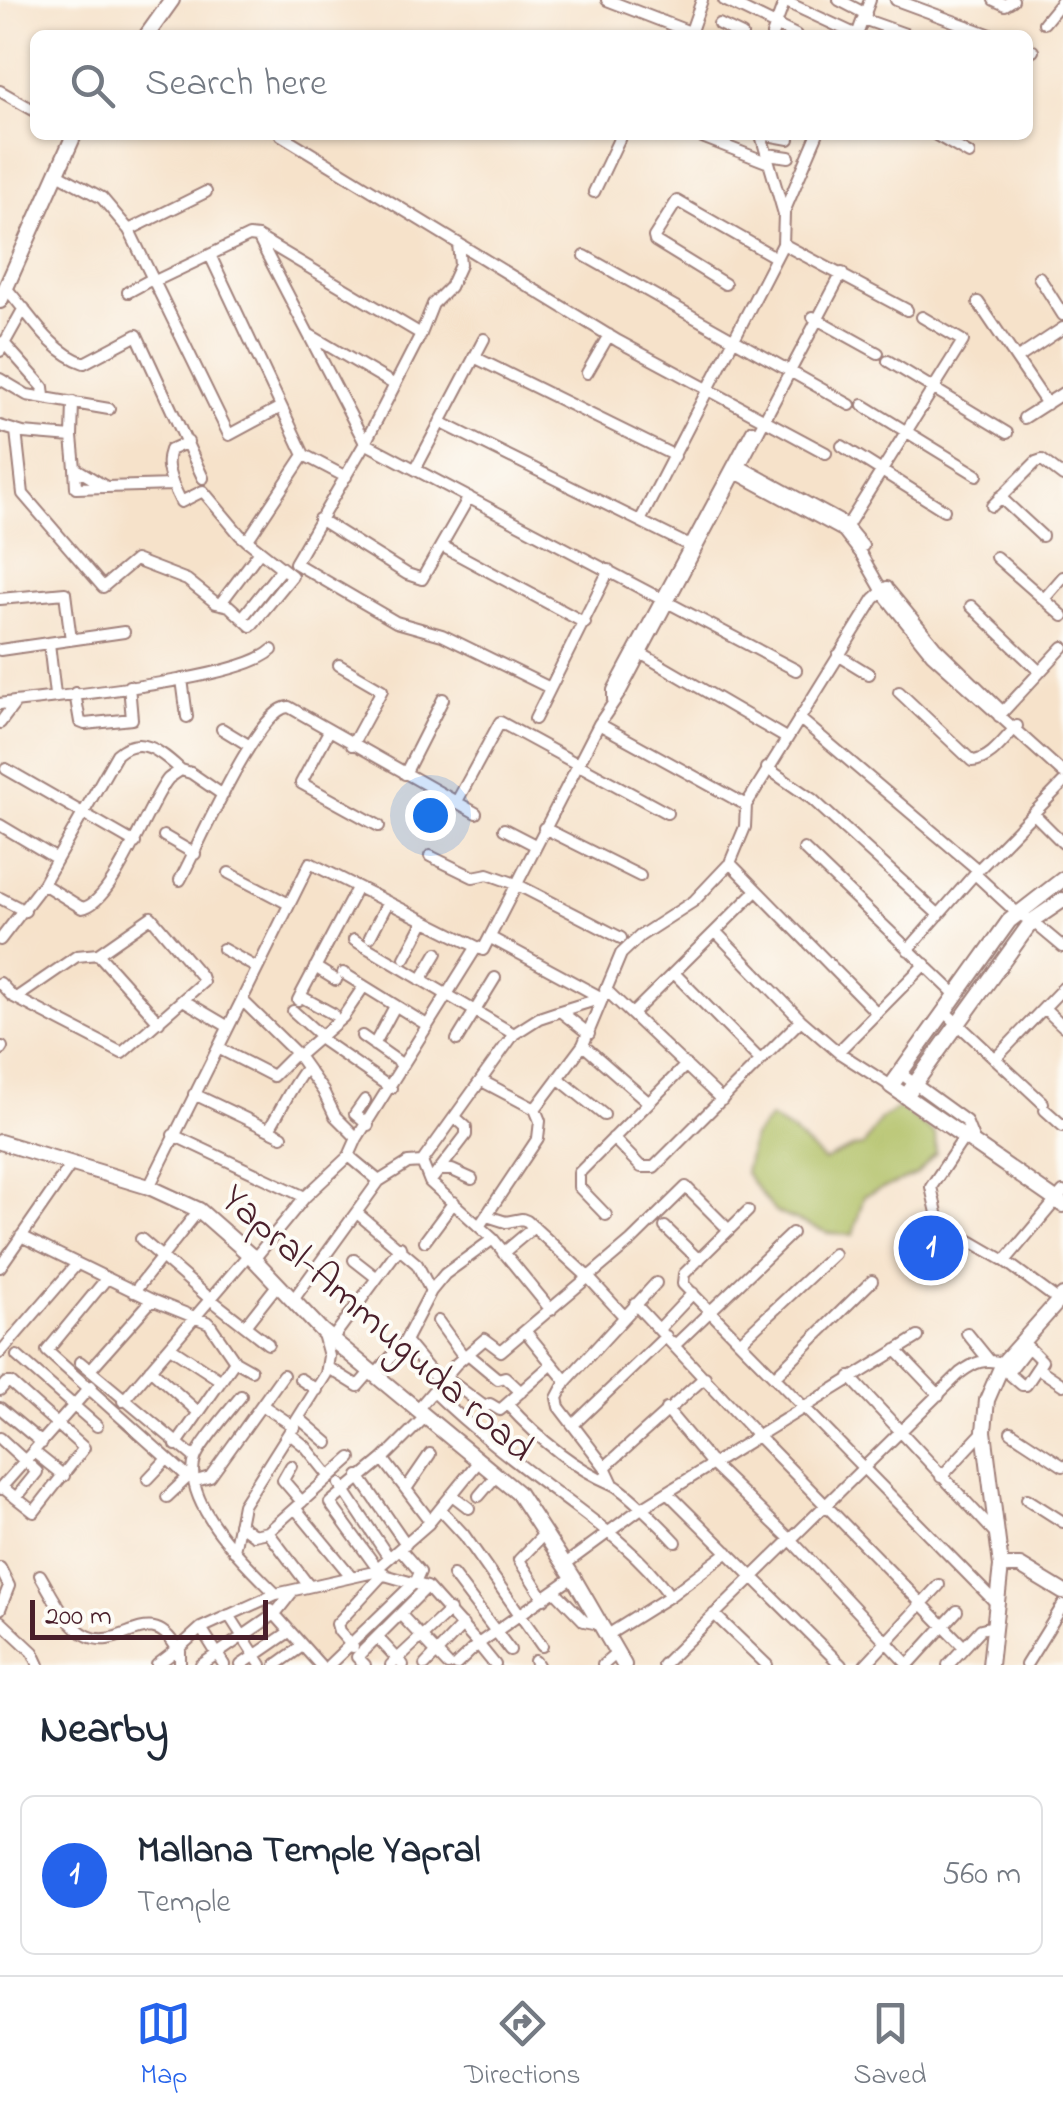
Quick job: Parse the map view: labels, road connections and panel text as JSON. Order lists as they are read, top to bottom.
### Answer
{
  "streets": {
    "street": ["Yapral-Ammuguda road"]
  },
  "scale_bar": "200 m",
  "page": {
    "search": "Search here",
    "pins": "1",
    "scale": "200 m",
    "heading": "Nearby",
    "list": [
      {
        "mark": "1",
        "name": "Mallana Temple Yapral",
        "note": "Temple",
        "value": "560 m"
      }
    ],
    "nav": ["Map", "Directions", "Saved"]
  }
}
